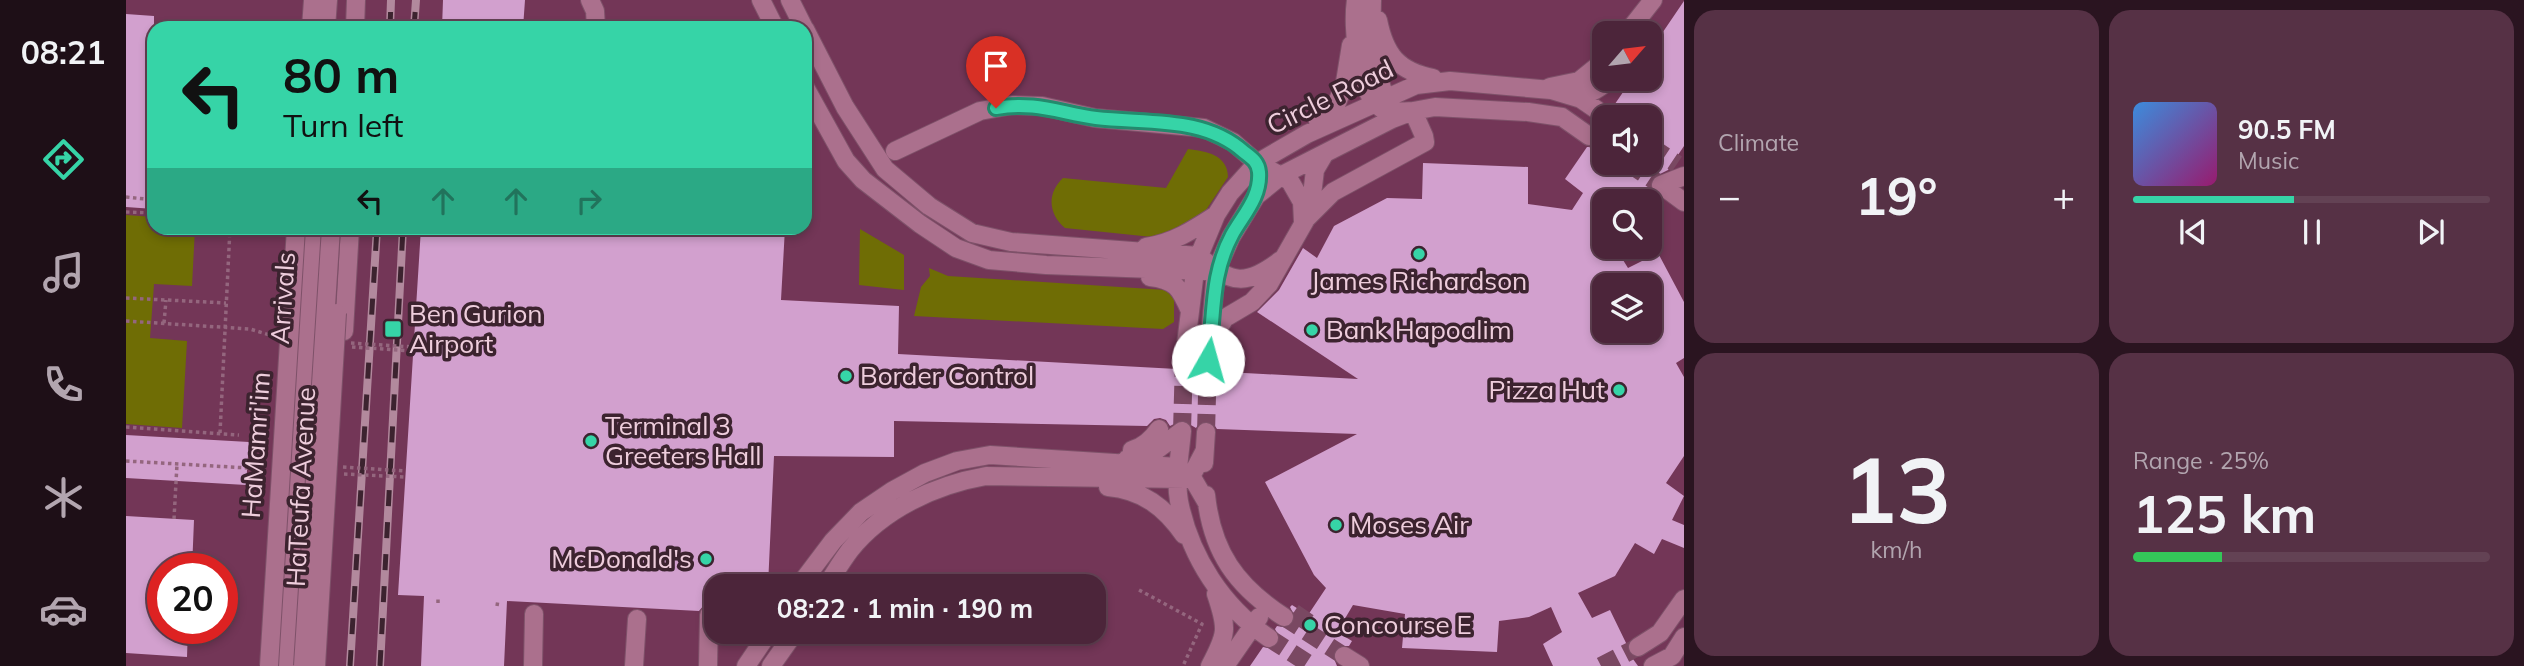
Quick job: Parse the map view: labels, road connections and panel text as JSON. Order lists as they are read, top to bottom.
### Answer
{
  "streets": {
    "street": [
      "Circle Road",
      "Arrivals",
      "HaMamri'im",
      "HaTeufa Avenue"
    ]
  },
  "places": {
    "other": [
      "James Richardson",
      "Bank Hapoalim",
      "Border Control",
      "Pizza Hut",
      "Terminal 3 Greeters Hall",
      "Moses Air",
      "McDonald's",
      "Concourse E"
    ],
    "transit": ["Ben Gurion Airport"]
  },
  "north": "top right",
  "page": {
    "tabs": "08:21",
    "tile": [
      "Climate",
      ["13", "km/h"],
      ["Range · 25%", "125 km"]
    ],
    "turn": ["80 m", "Turn left"],
    "song": ["90.5 FM", "Music"],
    "heat": ["−", "19°", "+"],
    "limit": "20",
    "trip": "08:22 · 1 min · 190 m"
  }
}
